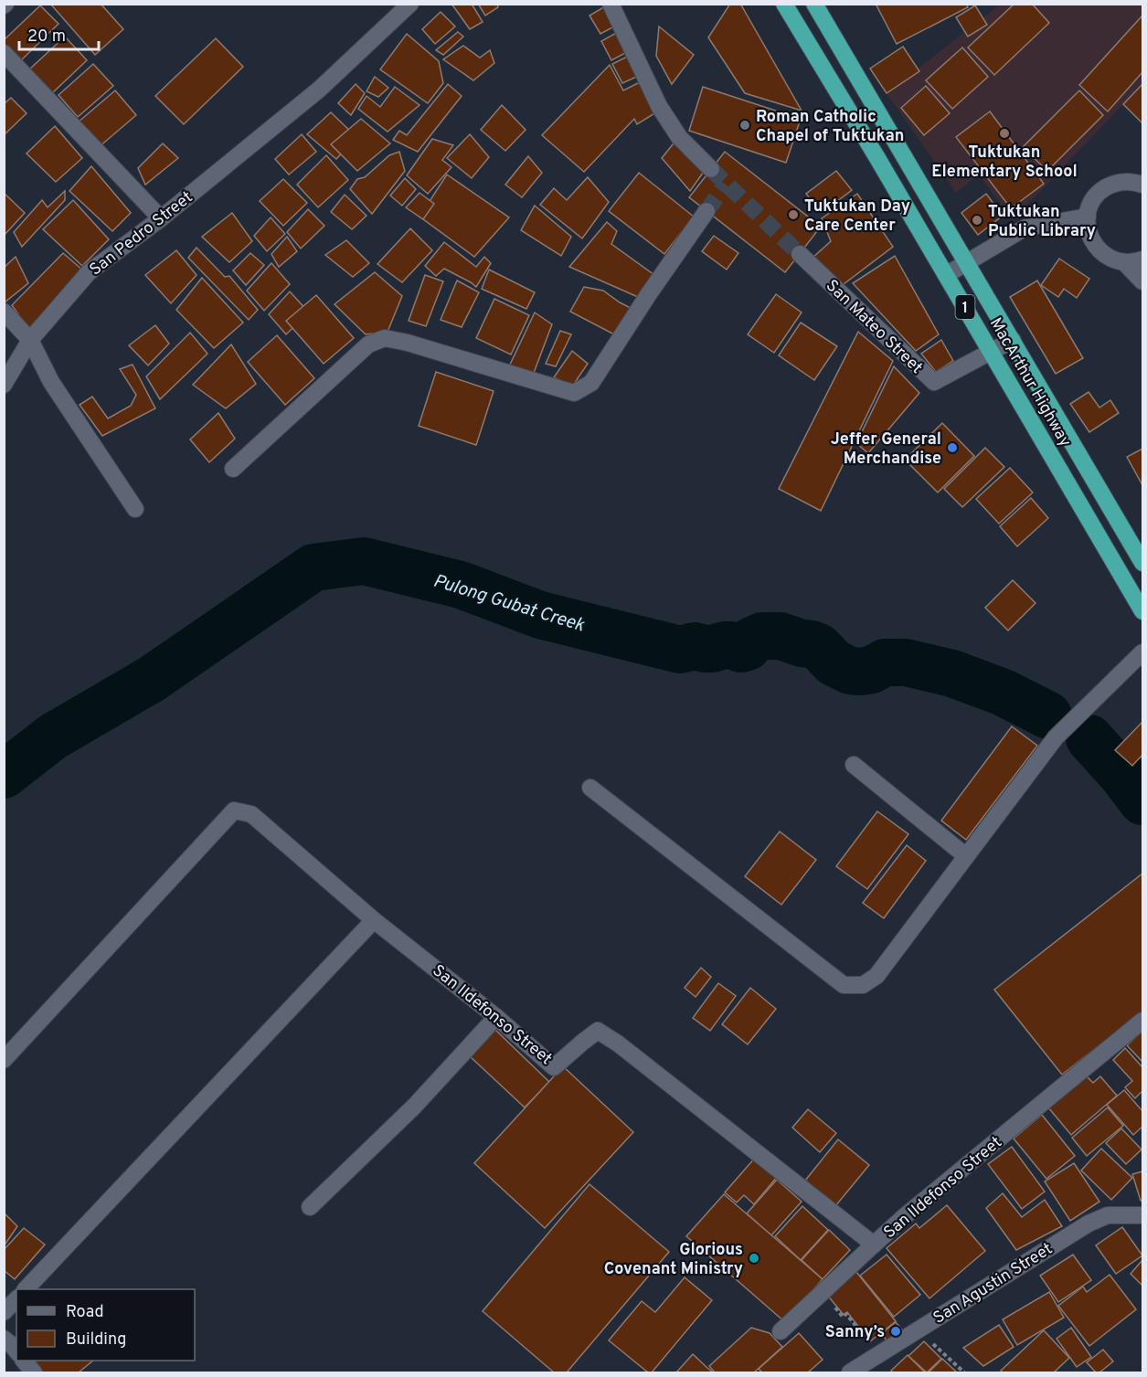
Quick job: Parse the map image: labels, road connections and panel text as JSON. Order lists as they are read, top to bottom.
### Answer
{
  "streets": {
    "highway": ["1", "MacArthur Highway"],
    "street": [
      "San Pedro Street",
      "San Mateo Street",
      "San Ildefonso Street",
      "San Agustin Street"
    ]
  },
  "crossings": [
    ["San Mateo Street", "MacArthur Highway"]
  ],
  "water": ["Pulong Gubat Creek"],
  "places": [
    "Roman Catholic Chapel of Tuktukan",
    "Tuktukan Elementary School",
    "Tuktukan Day Care Center",
    "Tuktukan Public Library",
    "Jeffer General Merchandise",
    "Glorious Covenant Ministry",
    "Sanny’s"
  ],
  "legend": ["Road", "Building"],
  "scale_bar": "20 m"
}
